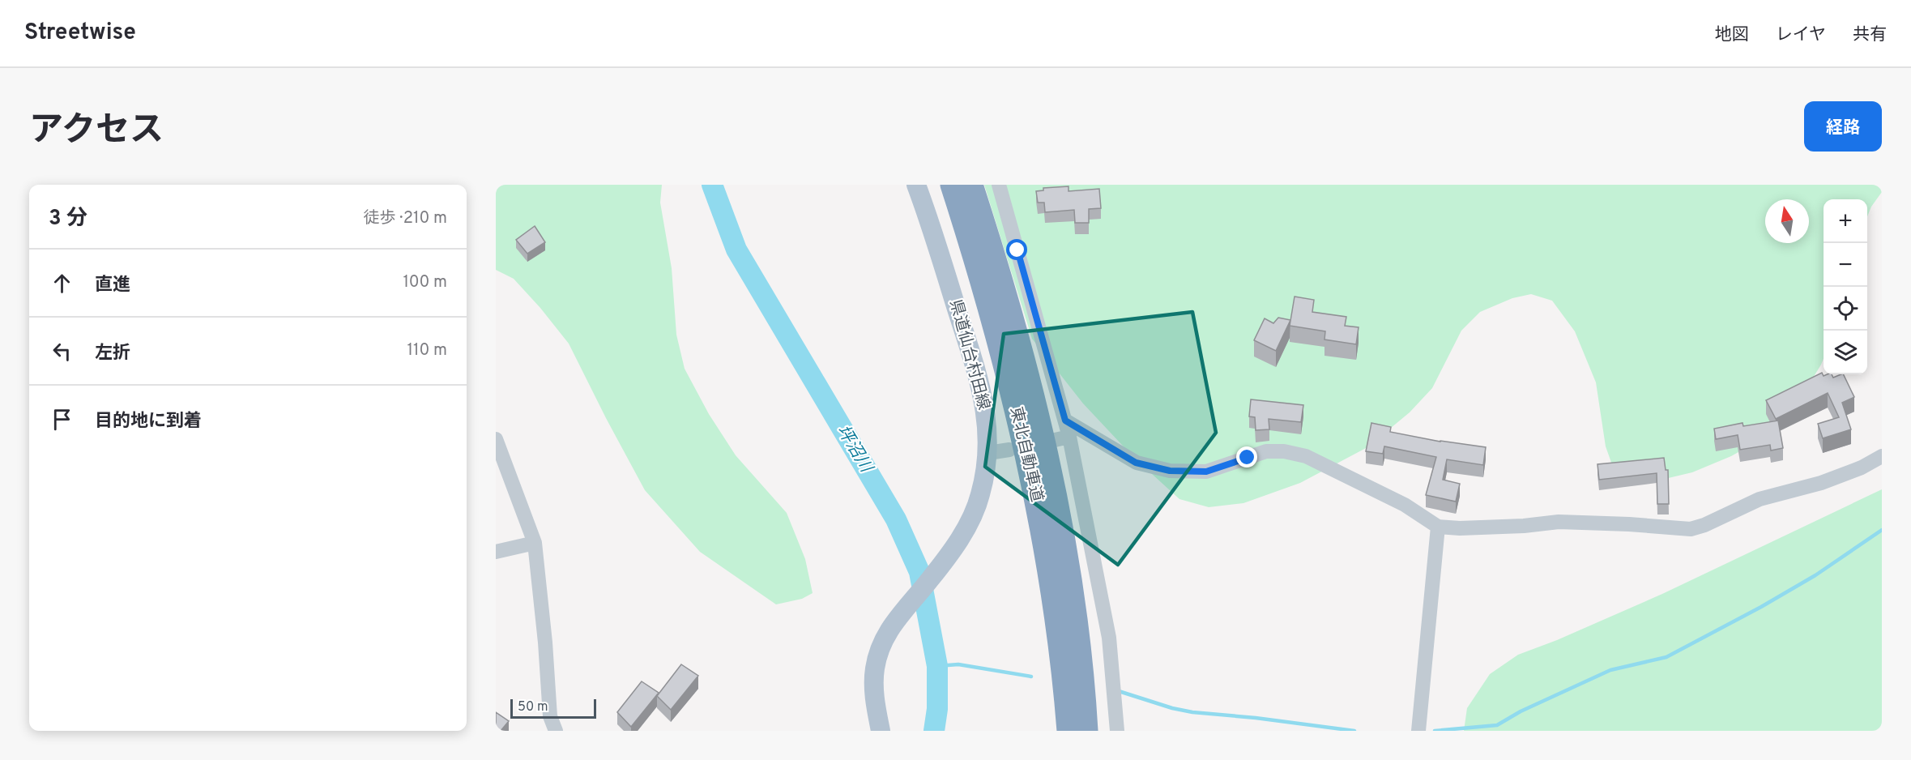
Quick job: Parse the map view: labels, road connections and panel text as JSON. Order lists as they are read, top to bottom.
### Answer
{
  "streets": {
    "highway": ["東北自動車道"],
    "main road": ["県道仙台村田線"]
  },
  "water": ["坪沼川"],
  "scale_bar": "50 m",
  "north": "top",
  "page": {
    "header": "Streetwise",
    "nav": ["地図", "レイヤ", "共有"],
    "title": "アクセス",
    "buttons": "経路",
    "heading": ["3 分", "徒歩 · 210 m"],
    "map_buttons": ["+", "−"],
    "list": [
      ["直進", "100 m"],
      ["左折", "110 m"],
      "目的地に到着"
    ],
    "scale": "50 m"
  }
}
